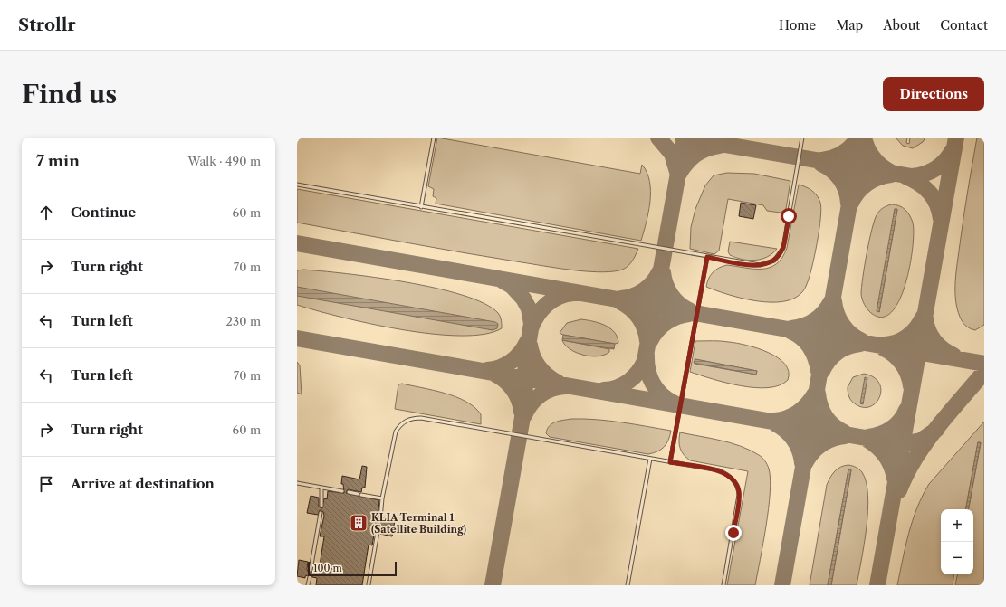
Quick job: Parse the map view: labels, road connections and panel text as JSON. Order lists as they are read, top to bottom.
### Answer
{
  "places": {
    "building": ["KLIA Terminal 1 (Satellite Building)"]
  },
  "scale_bar": "100 m",
  "page": {
    "header": "Strollr",
    "nav": [
      "Home",
      "Map",
      "About",
      "Contact"
    ],
    "buttons": "Directions",
    "title": "Find us",
    "heading": ["7 min", "Walk · 490 m"],
    "list": [
      ["Continue", "60 m"],
      ["Turn right", "70 m"],
      ["Turn left", "230 m"],
      ["Turn left", "70 m"],
      ["Turn right", "60 m"],
      "Arrive at destination"
    ],
    "map_buttons": ["+", "−"],
    "scale": "100 m"
  }
}
